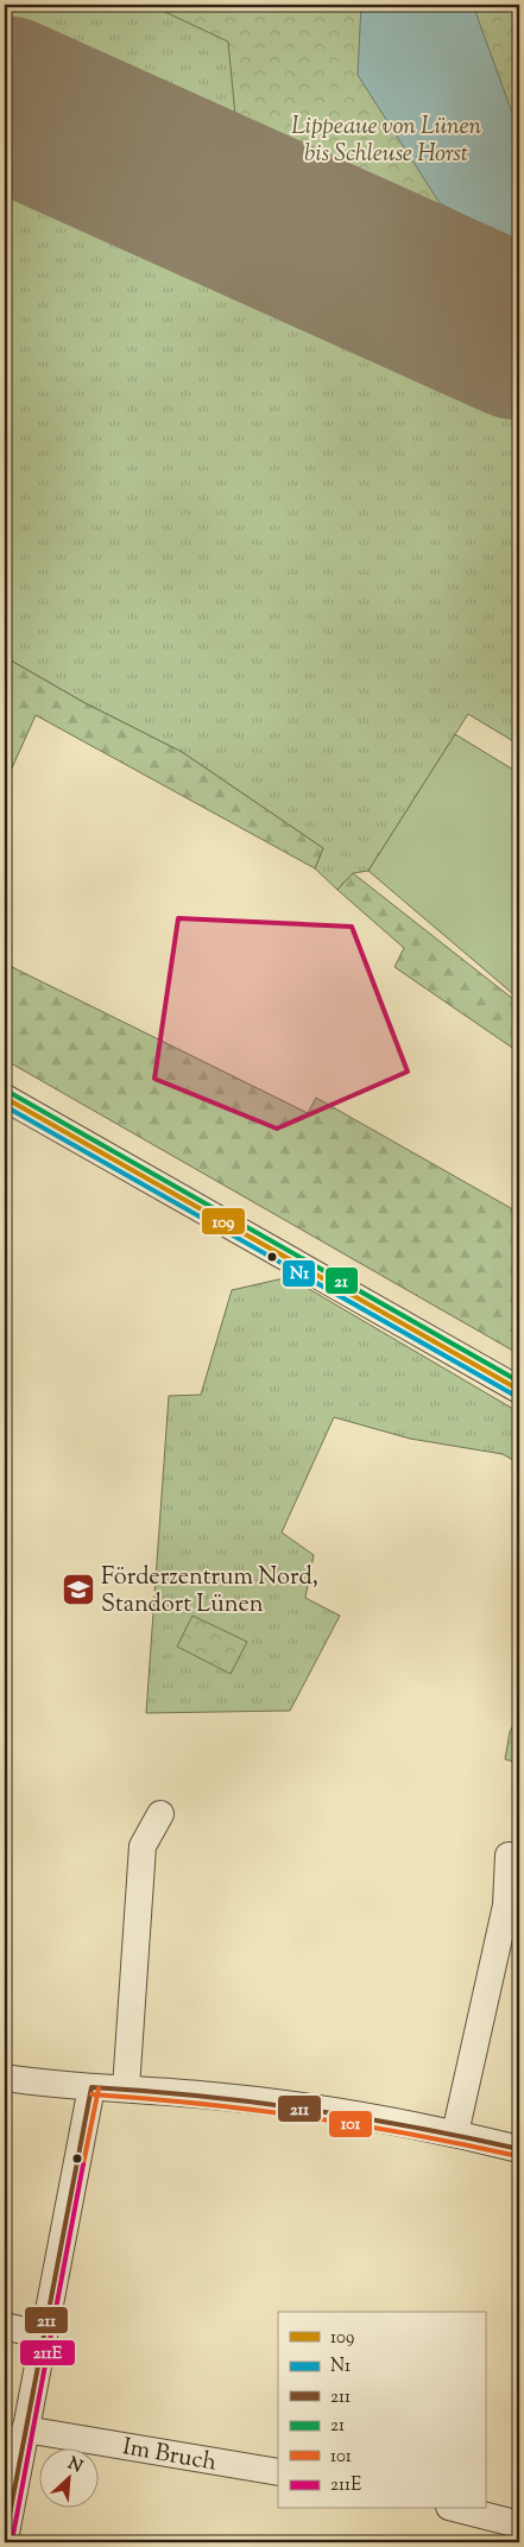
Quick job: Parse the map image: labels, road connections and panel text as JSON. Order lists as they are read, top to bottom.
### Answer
{
  "streets": {
    "street": ["Im Bruch"]
  },
  "parks": ["Lippeaue von Lünen bis Schleuse Horst"],
  "places": {
    "school or university": ["Förderzentrum Nord, Standort Lünen"]
  },
  "lines": [
    "transit line 21",
    "transit line 109",
    "transit line N1",
    "transit line 211",
    "transit line 101",
    "transit line 211E"
  ],
  "legend": [
    "109",
    "N1",
    "211",
    "21",
    "101",
    "211E"
  ],
  "north": "top right"
}
